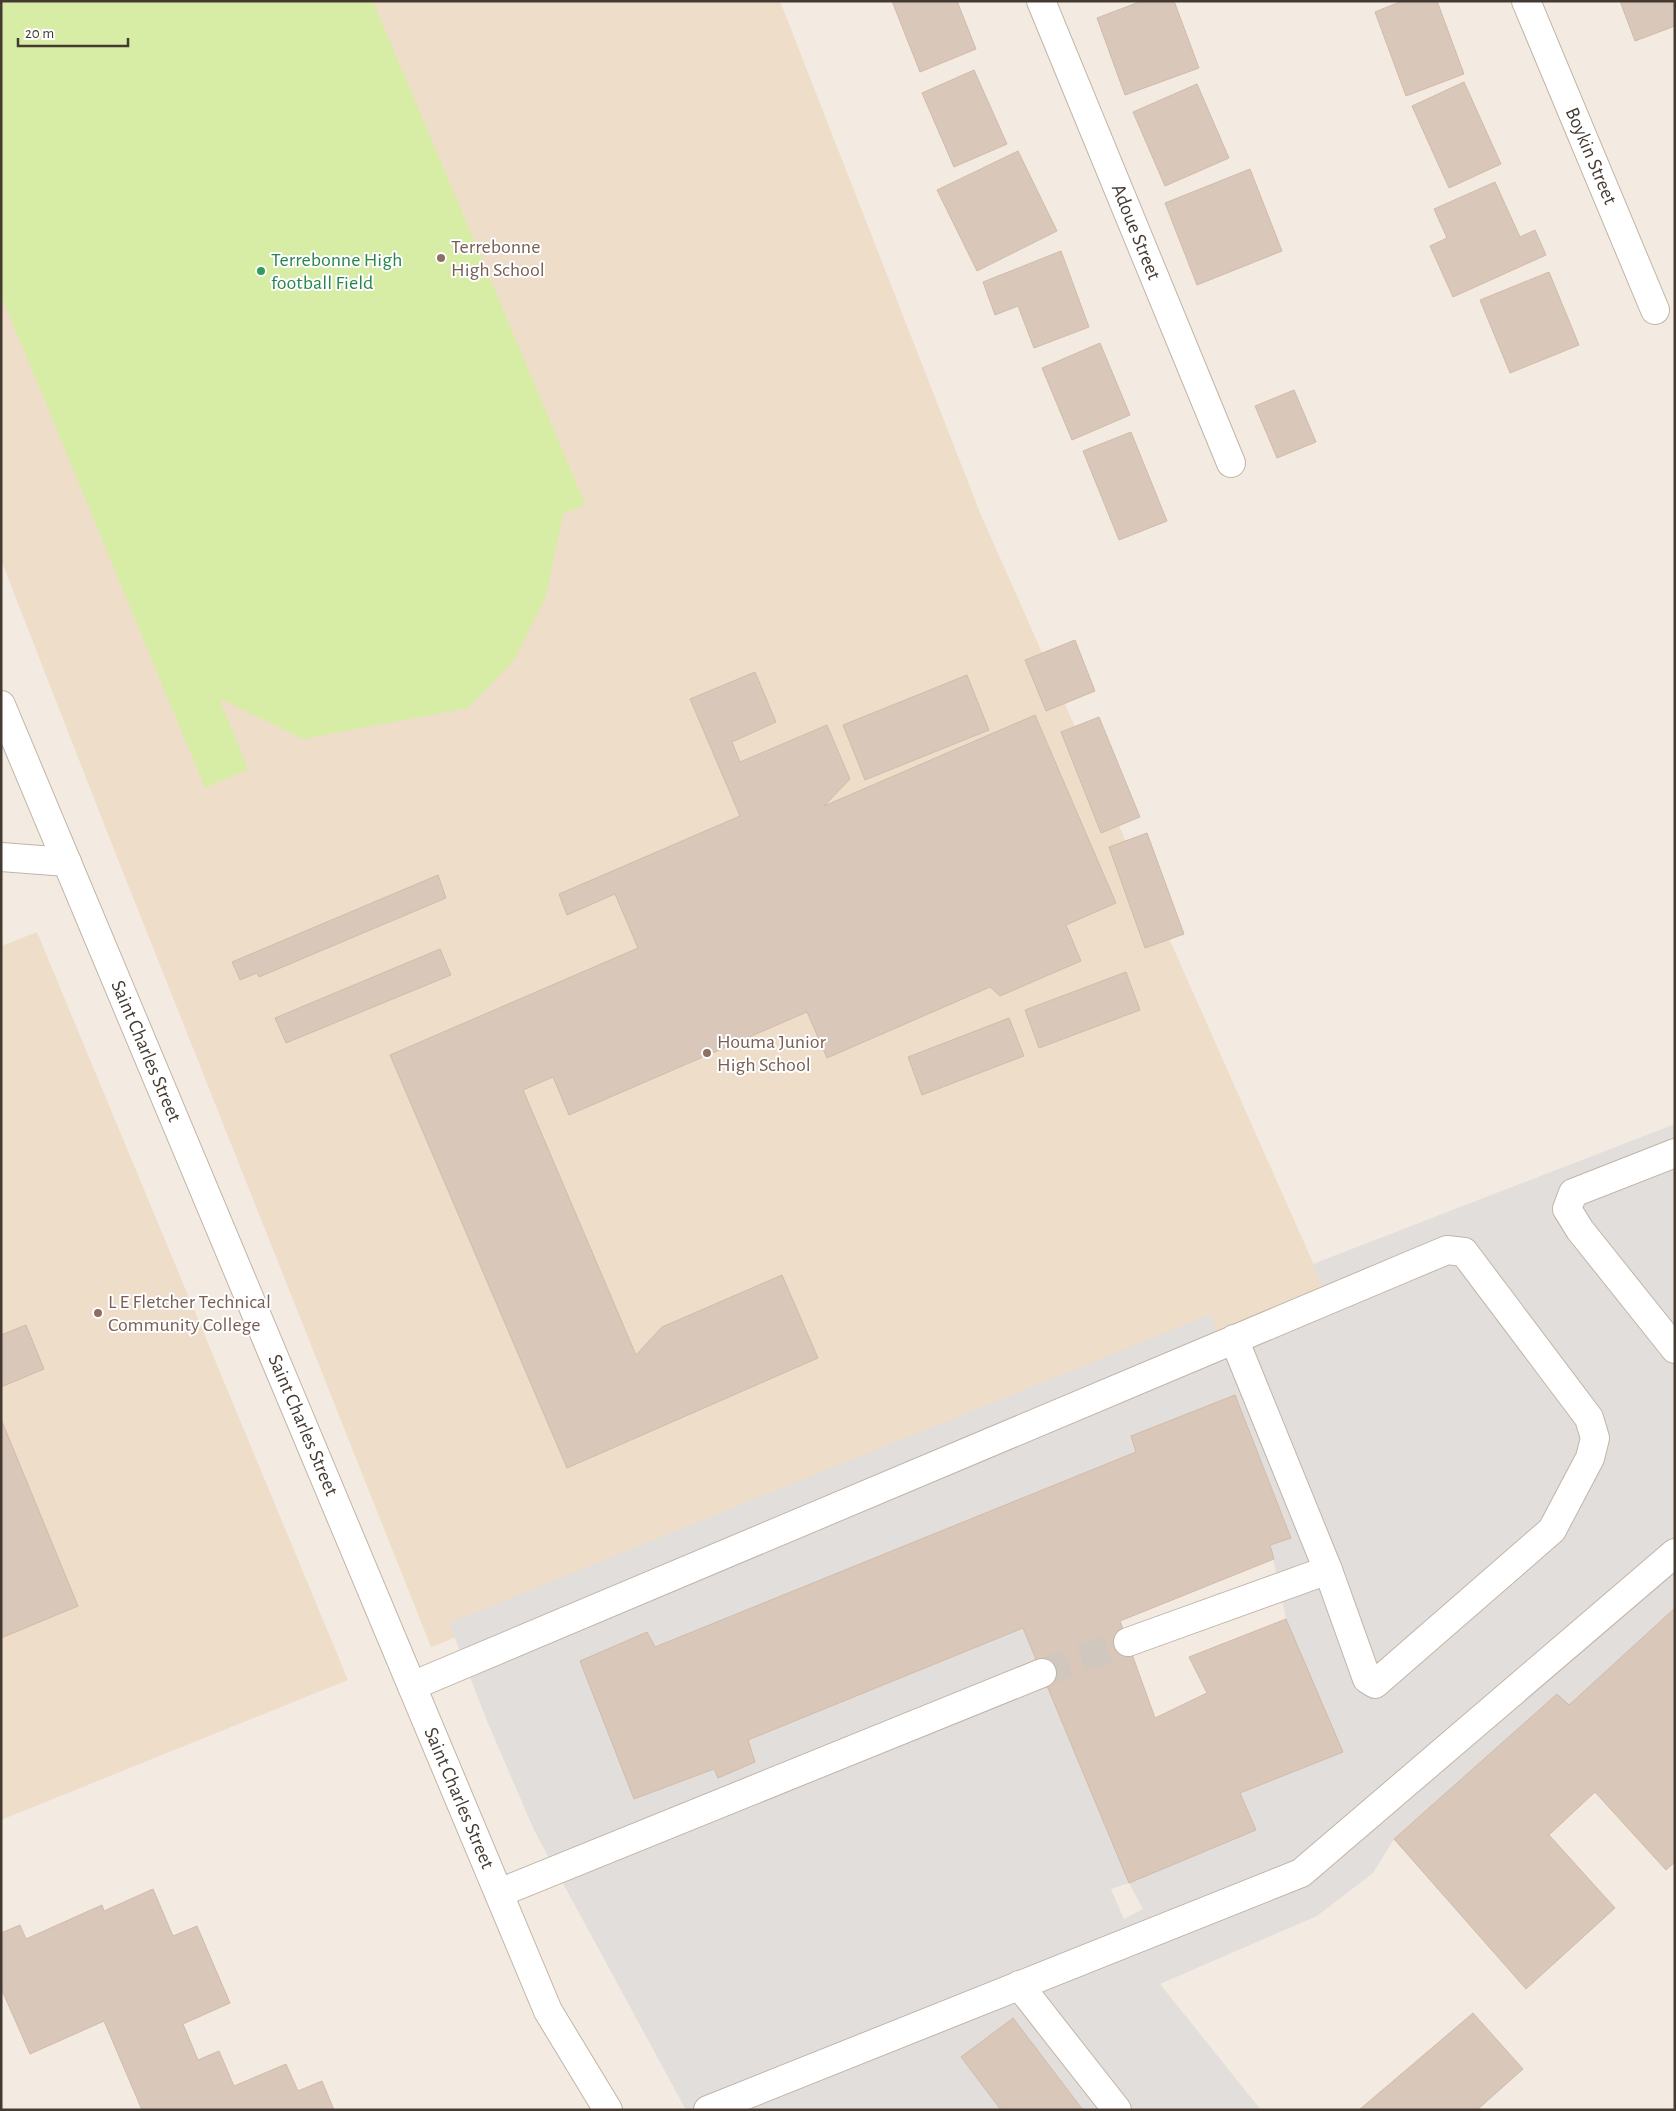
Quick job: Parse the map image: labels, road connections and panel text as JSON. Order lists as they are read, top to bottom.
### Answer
{
  "streets": {
    "street": ["Boykin Street", "Adoue Street", "Saint Charles Street"]
  },
  "places": [
    "Terrebonne High School",
    "Terrebonne High football Field",
    "Houma Junior High School",
    "L E Fletcher Technical Community College"
  ],
  "scale_bar": "20 m"
}
